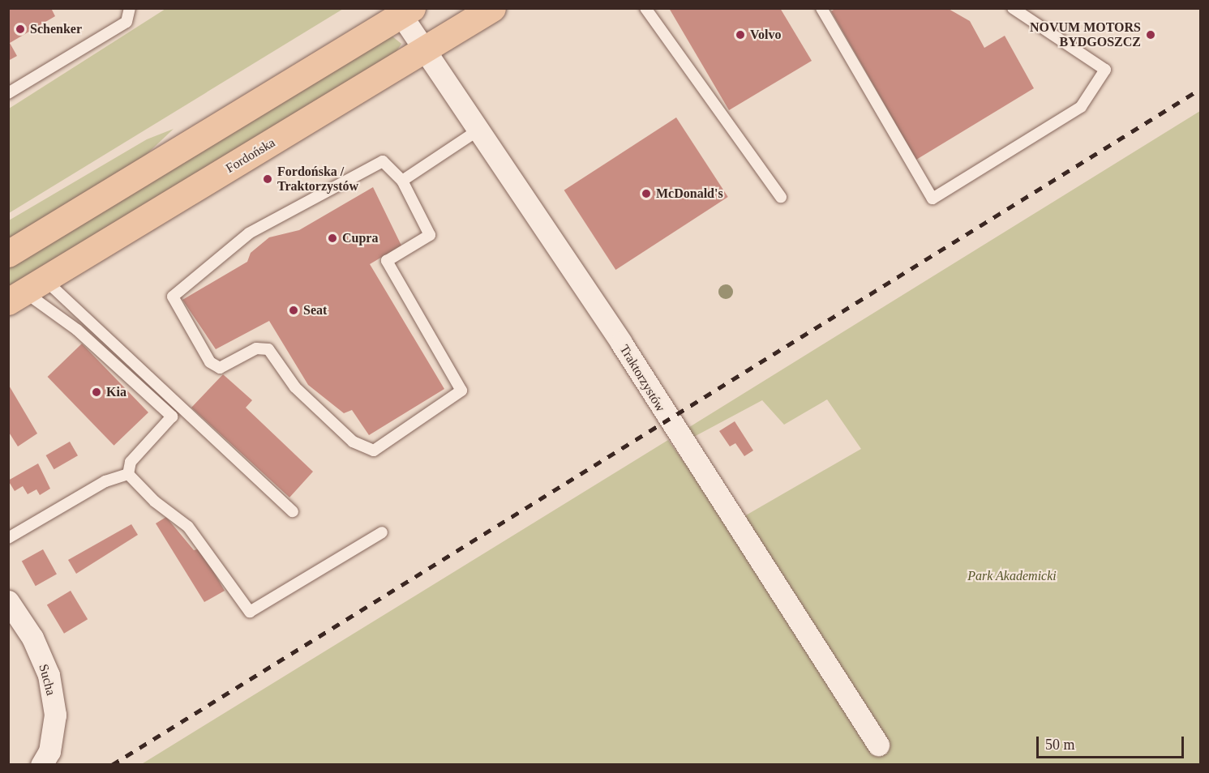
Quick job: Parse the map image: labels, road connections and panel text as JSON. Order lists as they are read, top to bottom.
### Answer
{
  "streets": {
    "main road": ["Fordońska"],
    "street": ["Traktorzystów", "Sucha"]
  },
  "crossings": [
    ["Fordońska", "Traktorzystów"]
  ],
  "parks": ["Park Akademicki"],
  "places": [
    "Schenker",
    "Volvo",
    "NOVUM MOTORS BYDGOSZCZ",
    "Fordońska / Traktorzystów",
    "McDonald's",
    "Cupra",
    "Seat",
    "Kia"
  ],
  "scale_bar": "50 m"
}
